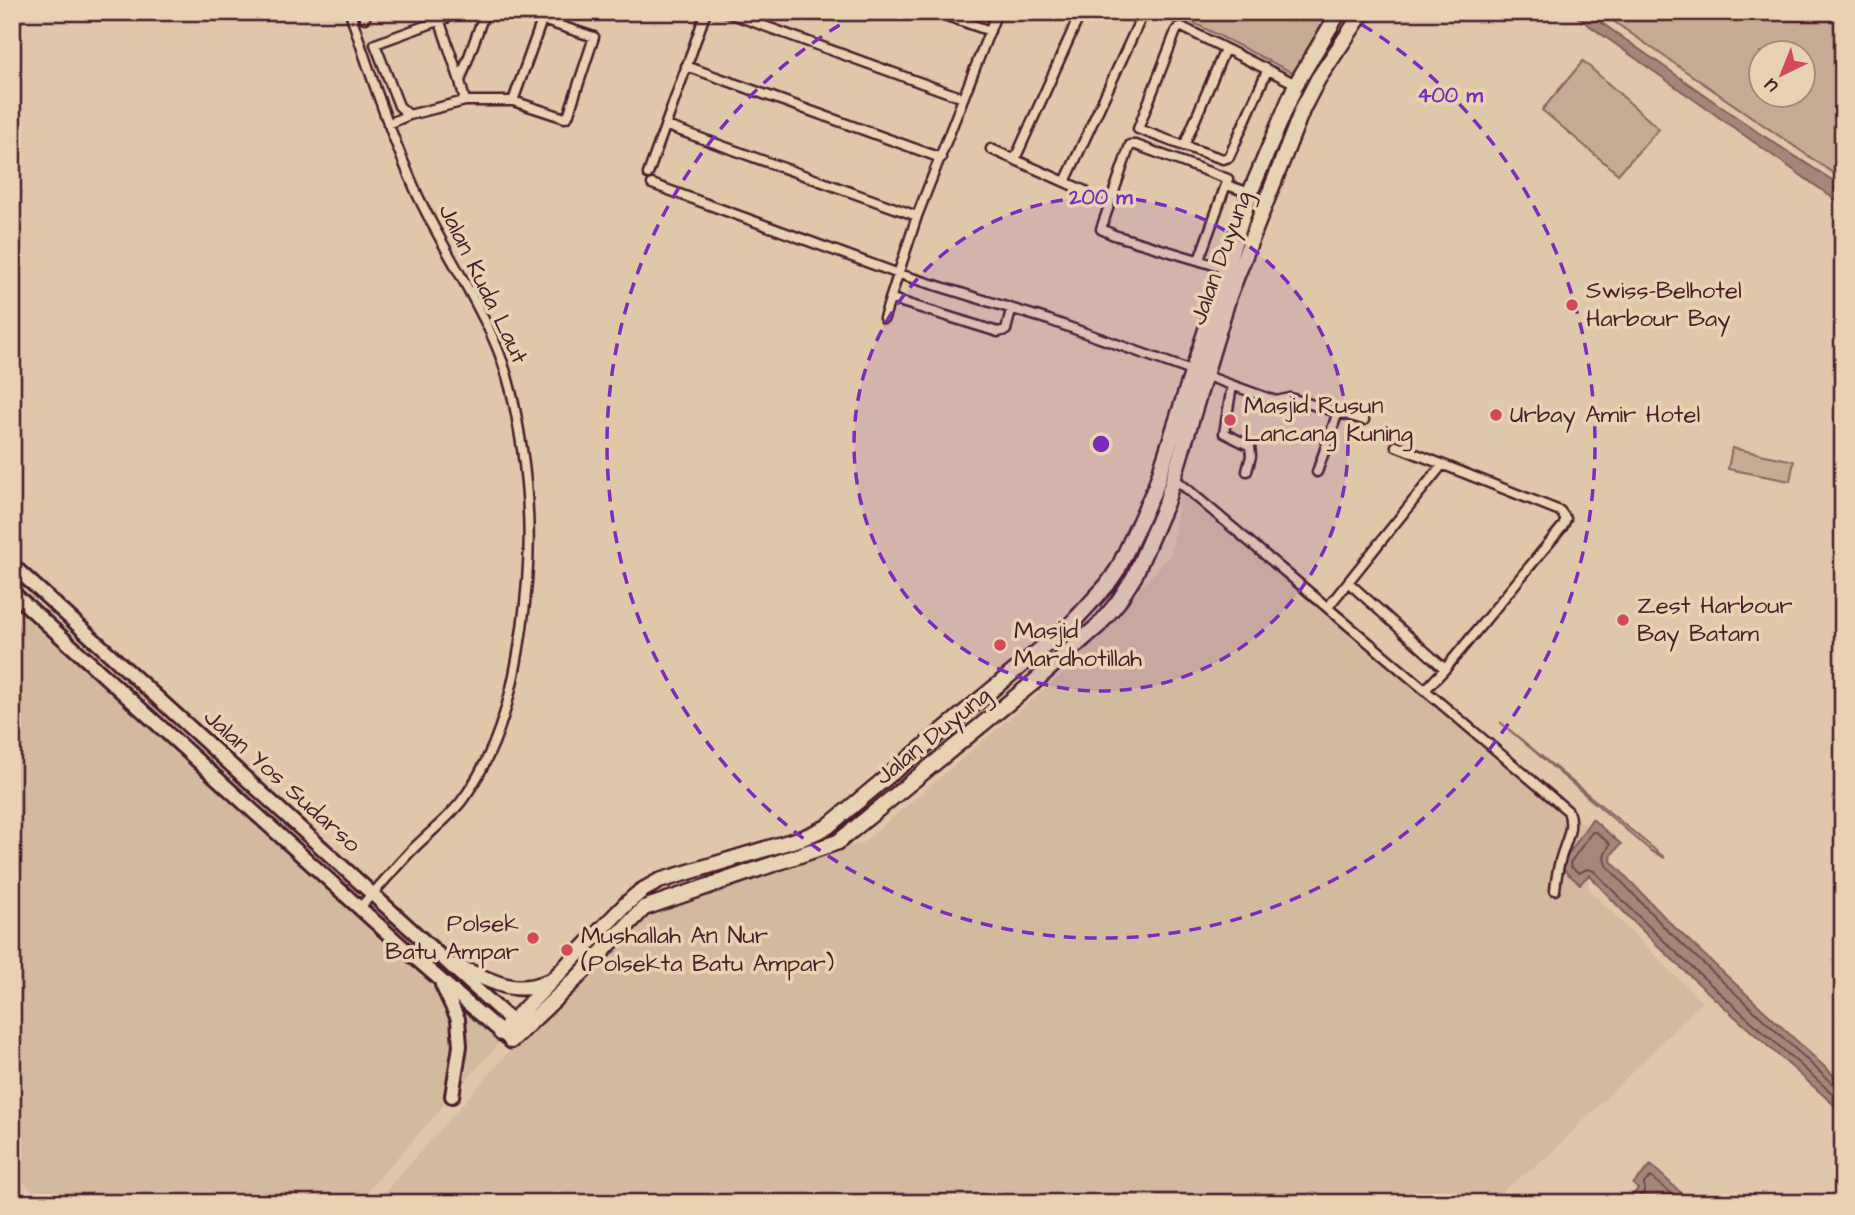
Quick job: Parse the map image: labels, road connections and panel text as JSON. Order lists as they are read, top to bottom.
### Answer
{
  "streets": {
    "highway": ["Jalan Duyung"],
    "main road": ["Jalan Yos Sudarso"],
    "street": ["Jalan Kuda Laut"]
  },
  "crossings": [
    ["Jalan Duyung", "Jalan Yos Sudarso"],
    ["Jalan Kuda Laut", "Jalan Yos Sudarso"]
  ],
  "places": [
    "Swiss-Belhotel Harbour Bay",
    "Urbay Amir Hotel",
    "Masjid Rusun Lancang Kuning",
    "Zest Harbour Bay Batam",
    "Masjid Mardhotillah",
    "Polsek Batu Ampar",
    "Mushallah An Nur (Polsekta Batu Ampar)"
  ],
  "north": "bottom left",
  "rings": ["400 m", "200 m"]
}
